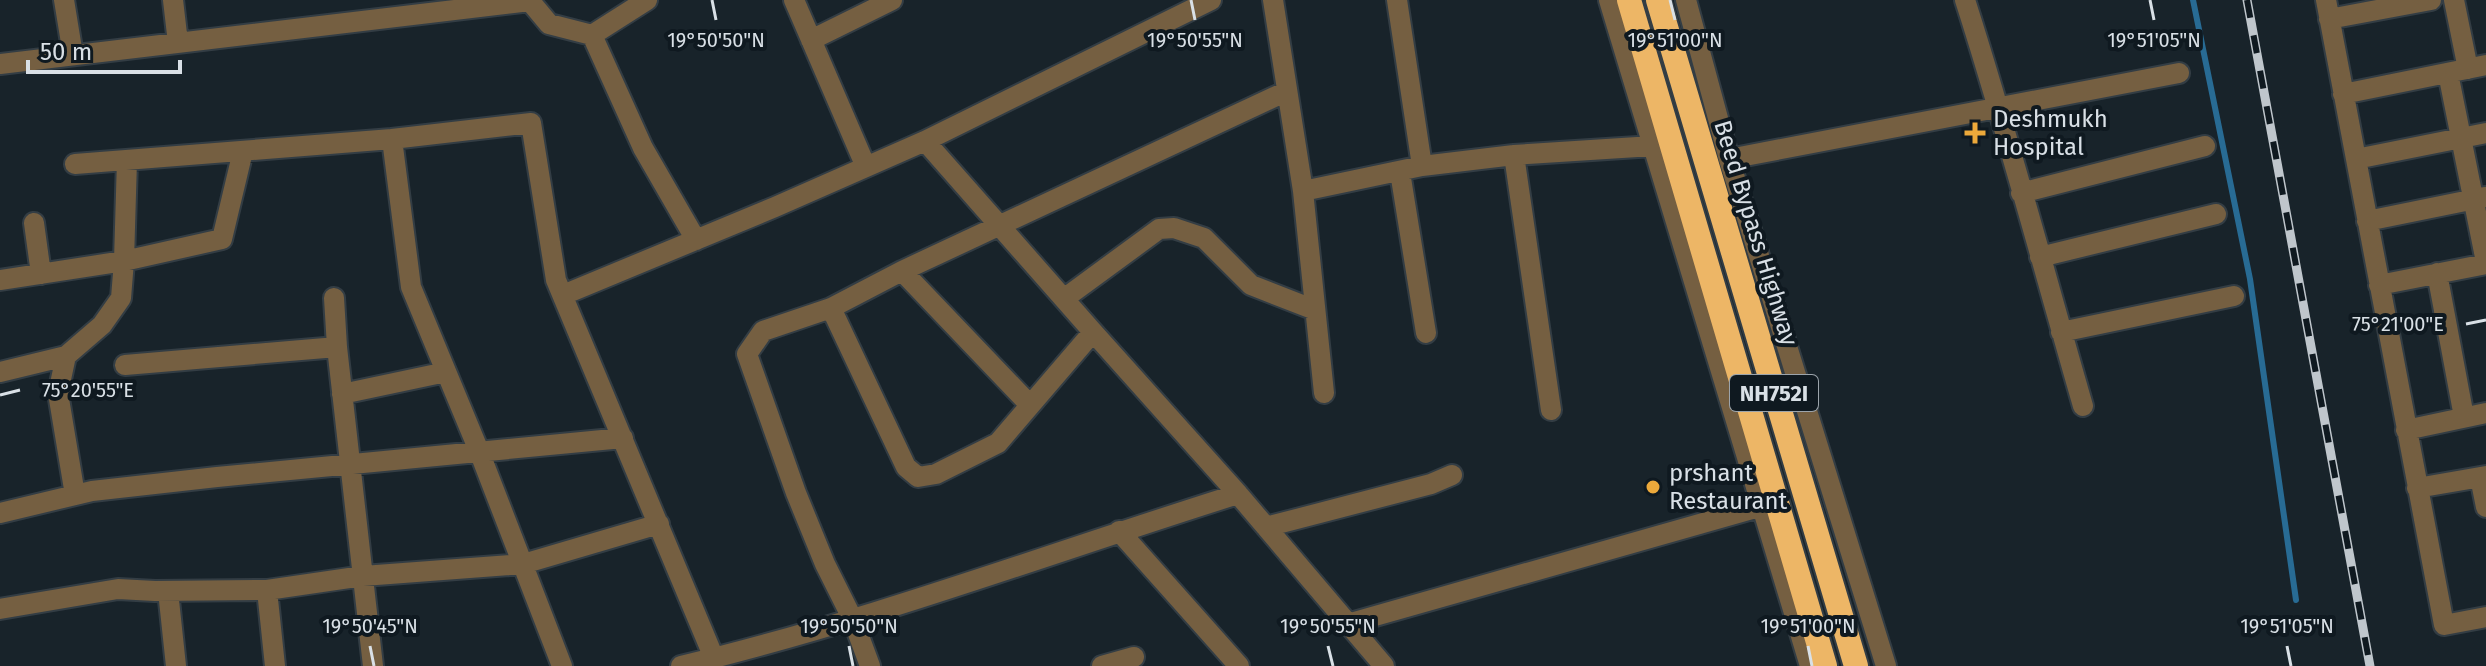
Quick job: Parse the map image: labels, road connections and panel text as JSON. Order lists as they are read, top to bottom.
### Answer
{
  "streets": {
    "highway": ["Beed Bypass Highway", "NH752I"]
  },
  "places": {
    "health": ["Deshmukh Hospital"],
    "other": ["prshant Restaurant"]
  },
  "scale_bar": "50 m",
  "coordinates": [
    "19°50'50\"N",
    "19°50'55\"N",
    "19°51'00\"N",
    "19°51'05\"N",
    "75°21'00\"E",
    "75°20'55\"E",
    "19°50'45\"N"
  ]
}
